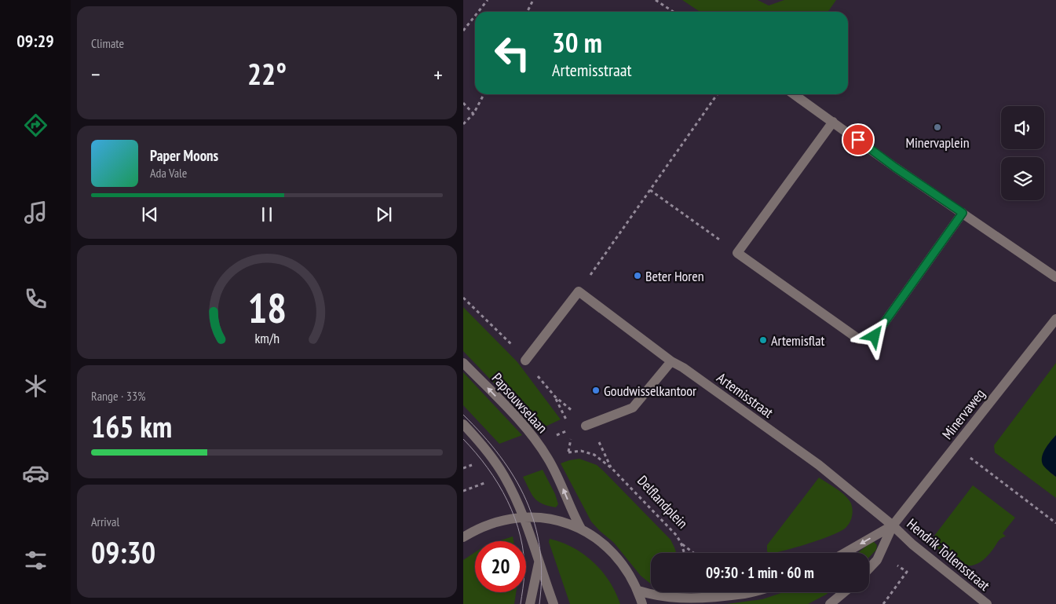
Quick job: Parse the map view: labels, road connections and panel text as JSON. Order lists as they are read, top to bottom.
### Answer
{
  "streets": {
    "street": [
      "Artemisstraat",
      "Papsouwselaan",
      "Minervaweg",
      "Hendrik Tollensstraat"
    ],
    "path": ["Delflandplein"]
  },
  "crossings": [
    ["Artemisstraat", "Minervaweg"],
    ["Artemisstraat", "Hendrik Tollensstraat"],
    ["Minervaweg", "Hendrik Tollensstraat"]
  ],
  "places": [
    "Minervaplein",
    "Beter Horen",
    "Artemisflat",
    "Goudwisselkantoor"
  ],
  "page": {
    "tabs": "09:29",
    "tile": [
      "Climate",
      ["Range · 33%", "165 km"],
      ["Arrival", "09:30"]
    ],
    "turn": ["30 m", "Artemisstraat"],
    "heat": ["−", "22°", "+"],
    "song": ["Paper Moons", "Ada Vale"],
    "limit": "20",
    "trip": "09:30 · 1 min · 60 m",
    "gauge": ["18", "km/h"]
  }
}
